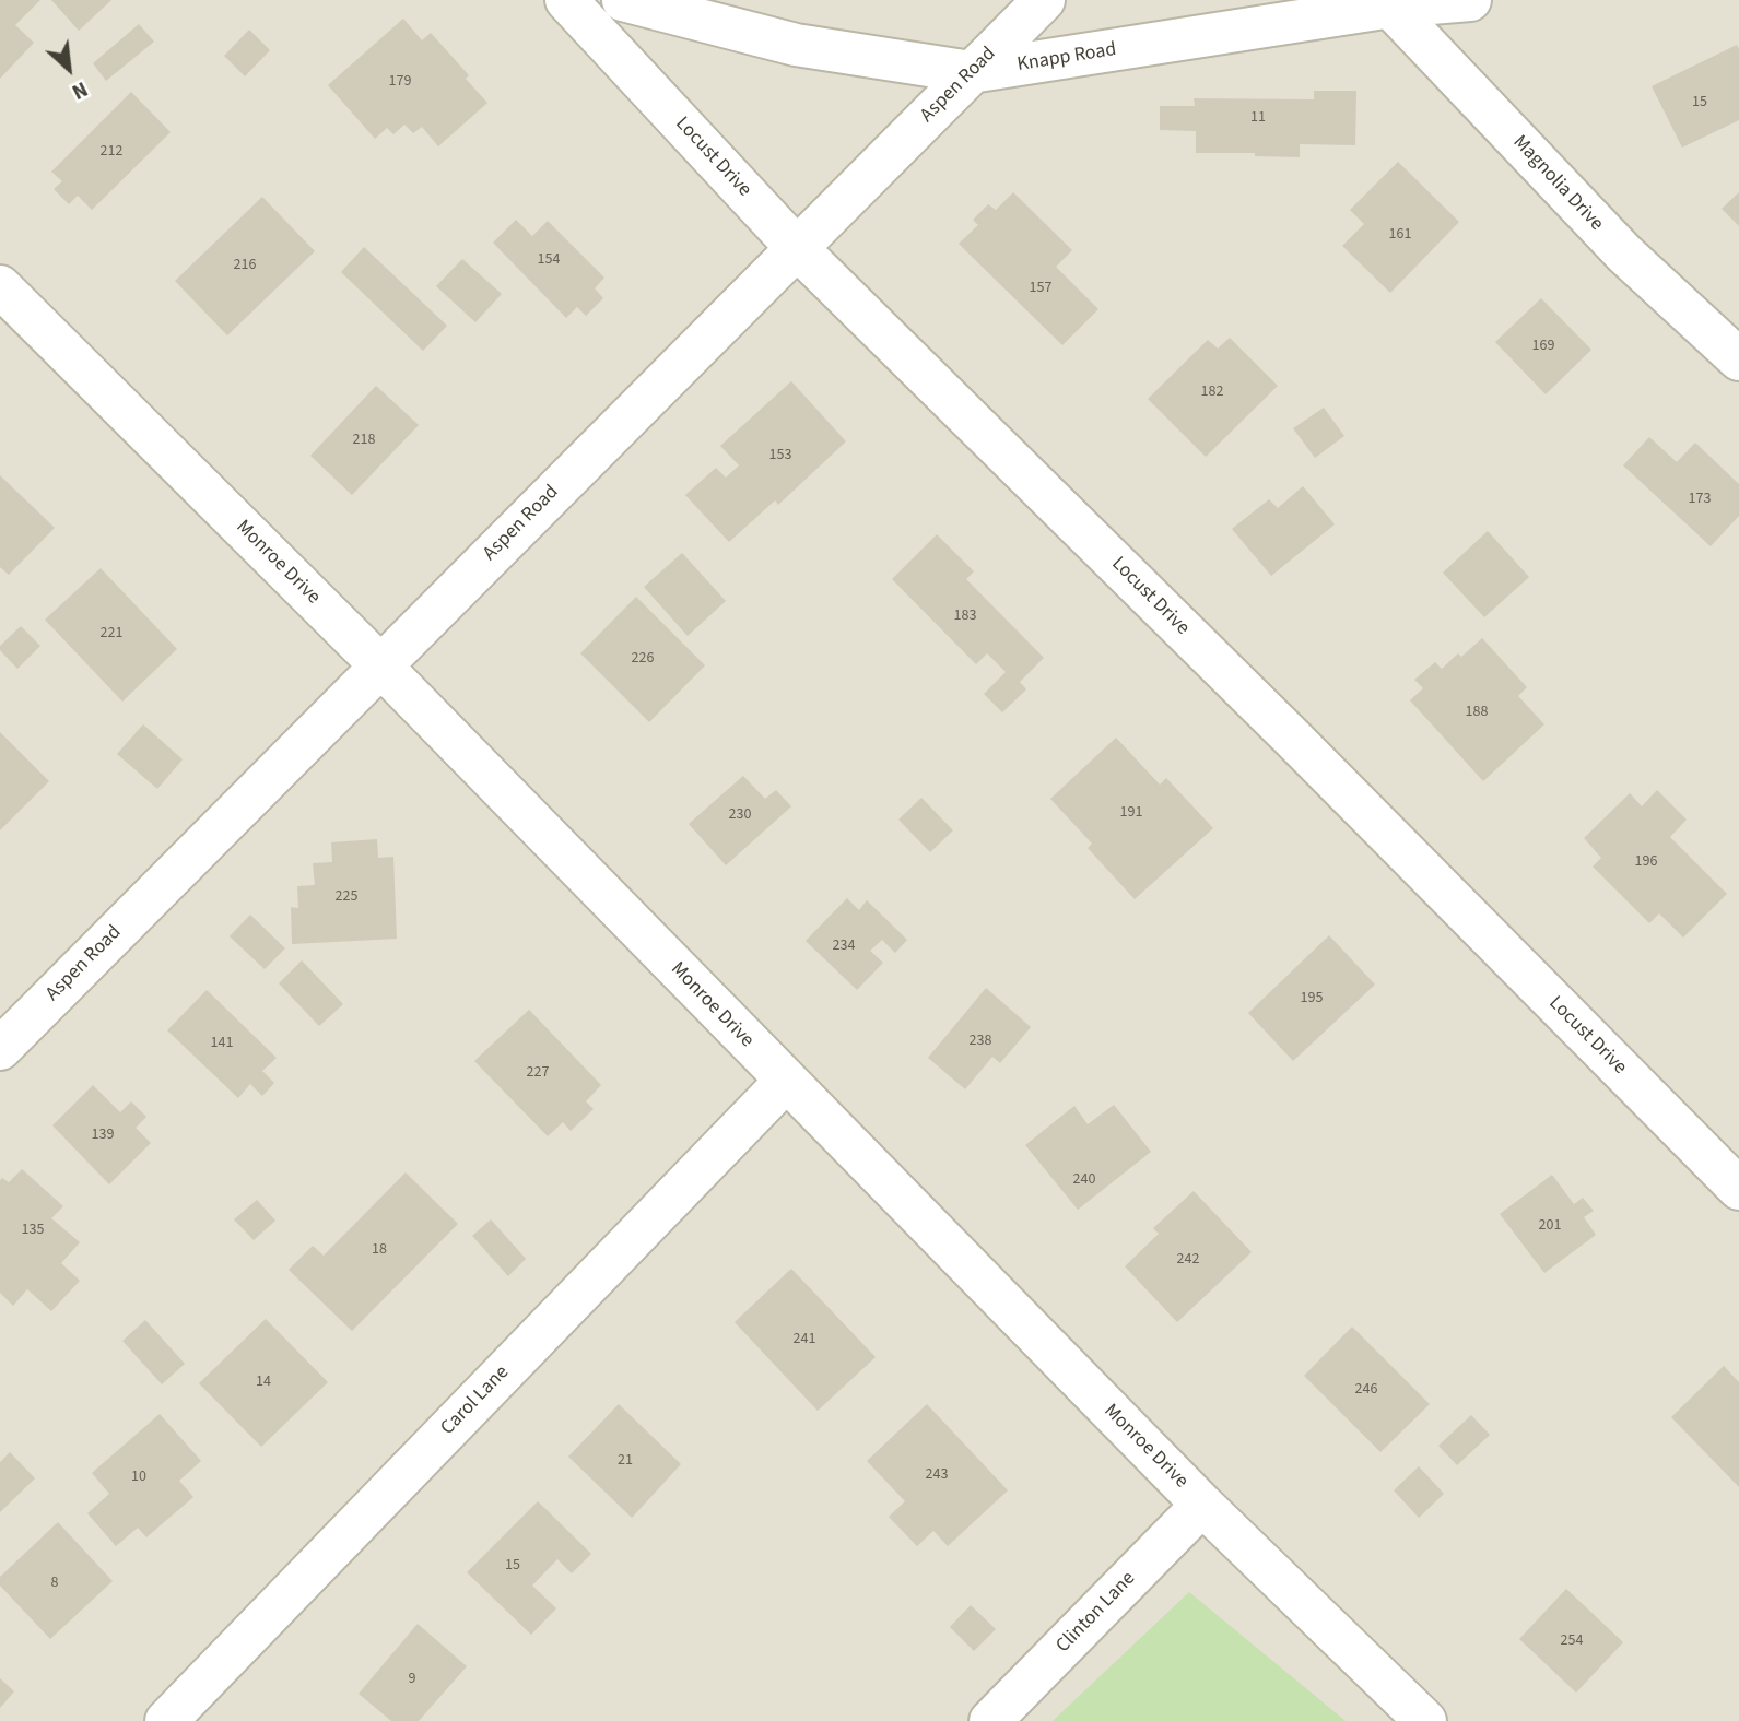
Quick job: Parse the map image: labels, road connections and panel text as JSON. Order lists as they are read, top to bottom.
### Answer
{
  "streets": {
    "street": [
      "Knapp Road",
      "Aspen Road",
      "Locust Drive",
      "Magnolia Drive",
      "Monroe Drive",
      "Carol Lane",
      "Clinton Lane"
    ]
  },
  "crossings": [
    ["Knapp Road", "Aspen Road"],
    ["Knapp Road", "Magnolia Drive"],
    ["Aspen Road", "Locust Drive"],
    ["Aspen Road", "Monroe Drive"],
    ["Monroe Drive", "Carol Lane"],
    ["Monroe Drive", "Clinton Lane"]
  ],
  "house_numbers": [
    "179",
    "15",
    "11",
    "212",
    "161",
    "154",
    "216",
    "157",
    "169",
    "182",
    "218",
    "153",
    "173",
    "183",
    "221",
    "226",
    "188",
    "191",
    "230",
    "196",
    "225",
    "234",
    "195",
    "238",
    "141",
    "227",
    "139",
    "240",
    "201",
    "135",
    "18",
    "242",
    "241",
    "14",
    "246",
    "21",
    "243",
    "10",
    "15",
    "8",
    "254",
    "9"
  ],
  "north": "bottom right"
}
